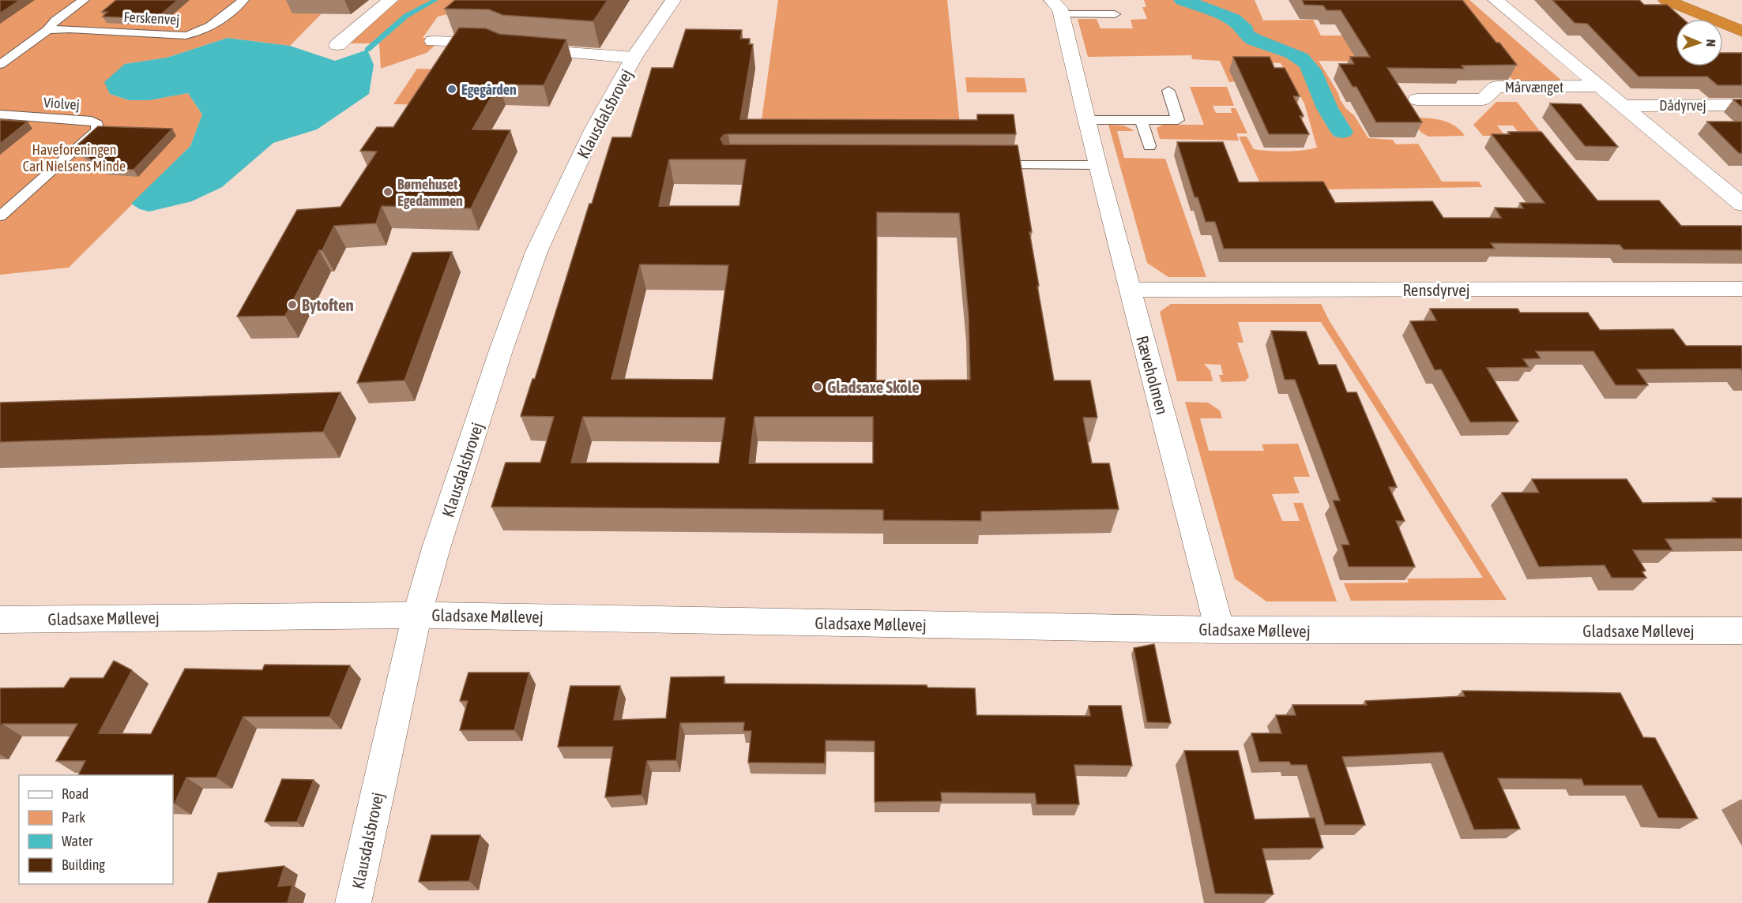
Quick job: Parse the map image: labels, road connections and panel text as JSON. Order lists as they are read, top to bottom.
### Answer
{
  "streets": {
    "street": [
      "Mårvænget",
      "Dådyrvej",
      "Klausdalsbrovej",
      "Rensdyrvej",
      "Ræveholmen",
      "Gladsaxe Møllevej"
    ],
    "lane": ["Ferskenvej", "Violvej"]
  },
  "crossings": [
    ["Mårvænget", "Dådyrvej"],
    ["Klausdalsbrovej", "Gladsaxe Møllevej"],
    ["Rensdyrvej", "Ræveholmen"],
    ["Ræveholmen", "Gladsaxe Møllevej"]
  ],
  "parks": ["Haveforeningen Carl Nielsens Minde"],
  "places": [
    "Egegården",
    "Børnehuset Egedammen",
    "Bytoften",
    "Gladsaxe Skole"
  ],
  "legend": [
    "Road",
    "Park",
    "Water",
    "Building"
  ],
  "north": "right"
}
